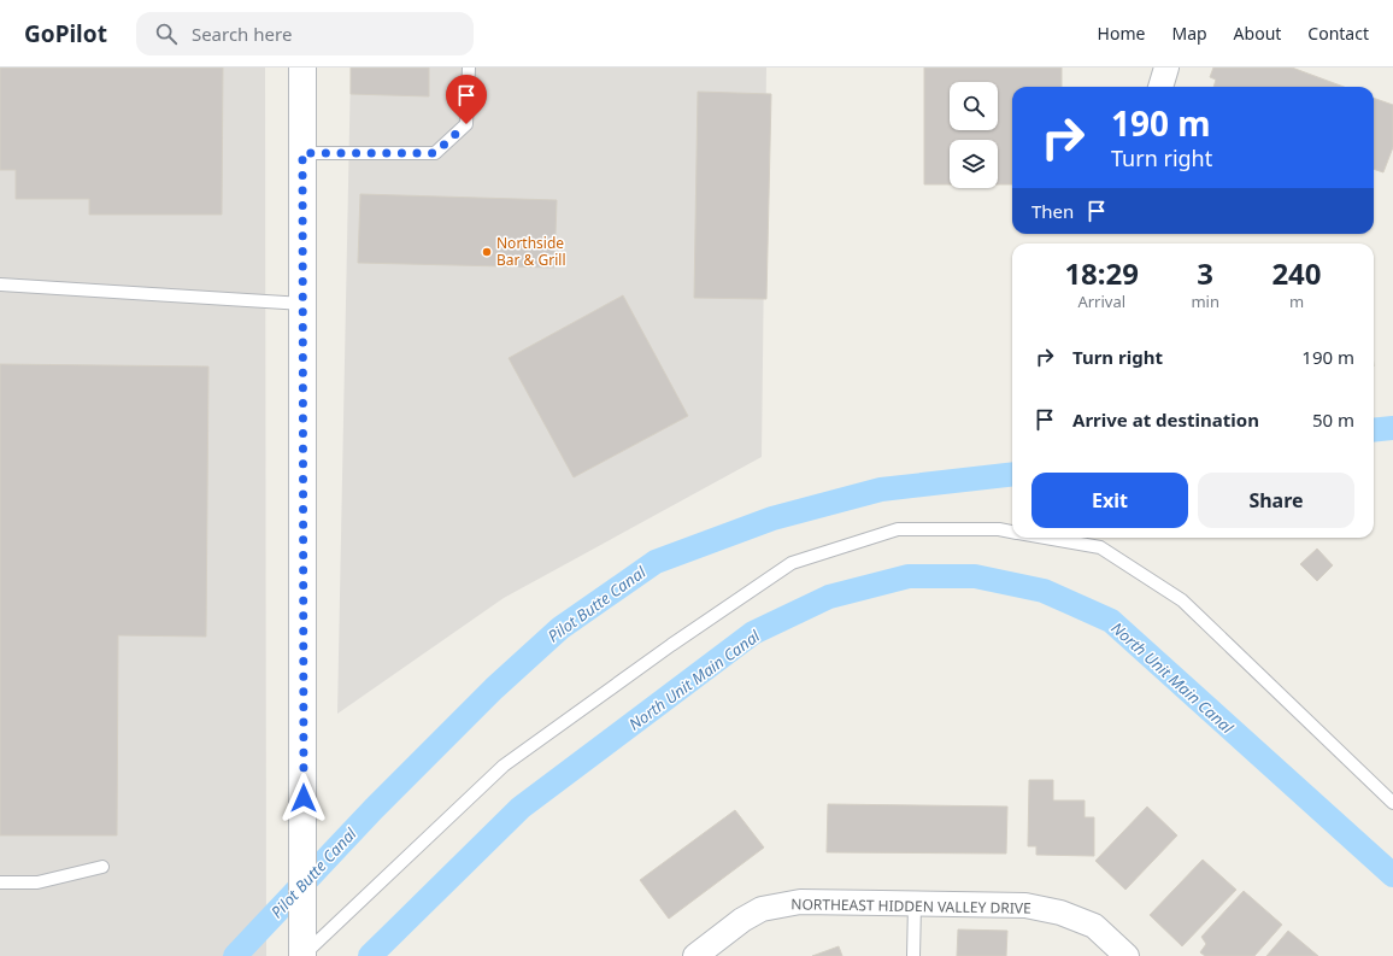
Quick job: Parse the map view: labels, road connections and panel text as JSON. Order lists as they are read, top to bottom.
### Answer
{
  "streets": {
    "street": ["NORTHEAST HIDDEN VALLEY DRIVE"]
  },
  "water": ["Pilot Butte Canal", "North Unit Main Canal"],
  "places": ["Northside Bar & Grill"],
  "page": {
    "header": "GoPilot",
    "search": "Search here",
    "nav": [
      "Home",
      "Map",
      "About",
      "Contact"
    ],
    "turn": ["190 m", "Turn right"],
    "then": "Then",
    "eta": [
      "18:29",
      "Arrival",
      "3",
      "min",
      "240",
      "m"
    ],
    "list": [
      {
        "name": "Turn right",
        "value": "190 m"
      },
      {
        "name": "Arrive at destination",
        "value": "50 m"
      }
    ],
    "buttons": ["Exit", "Share"]
  }
}
